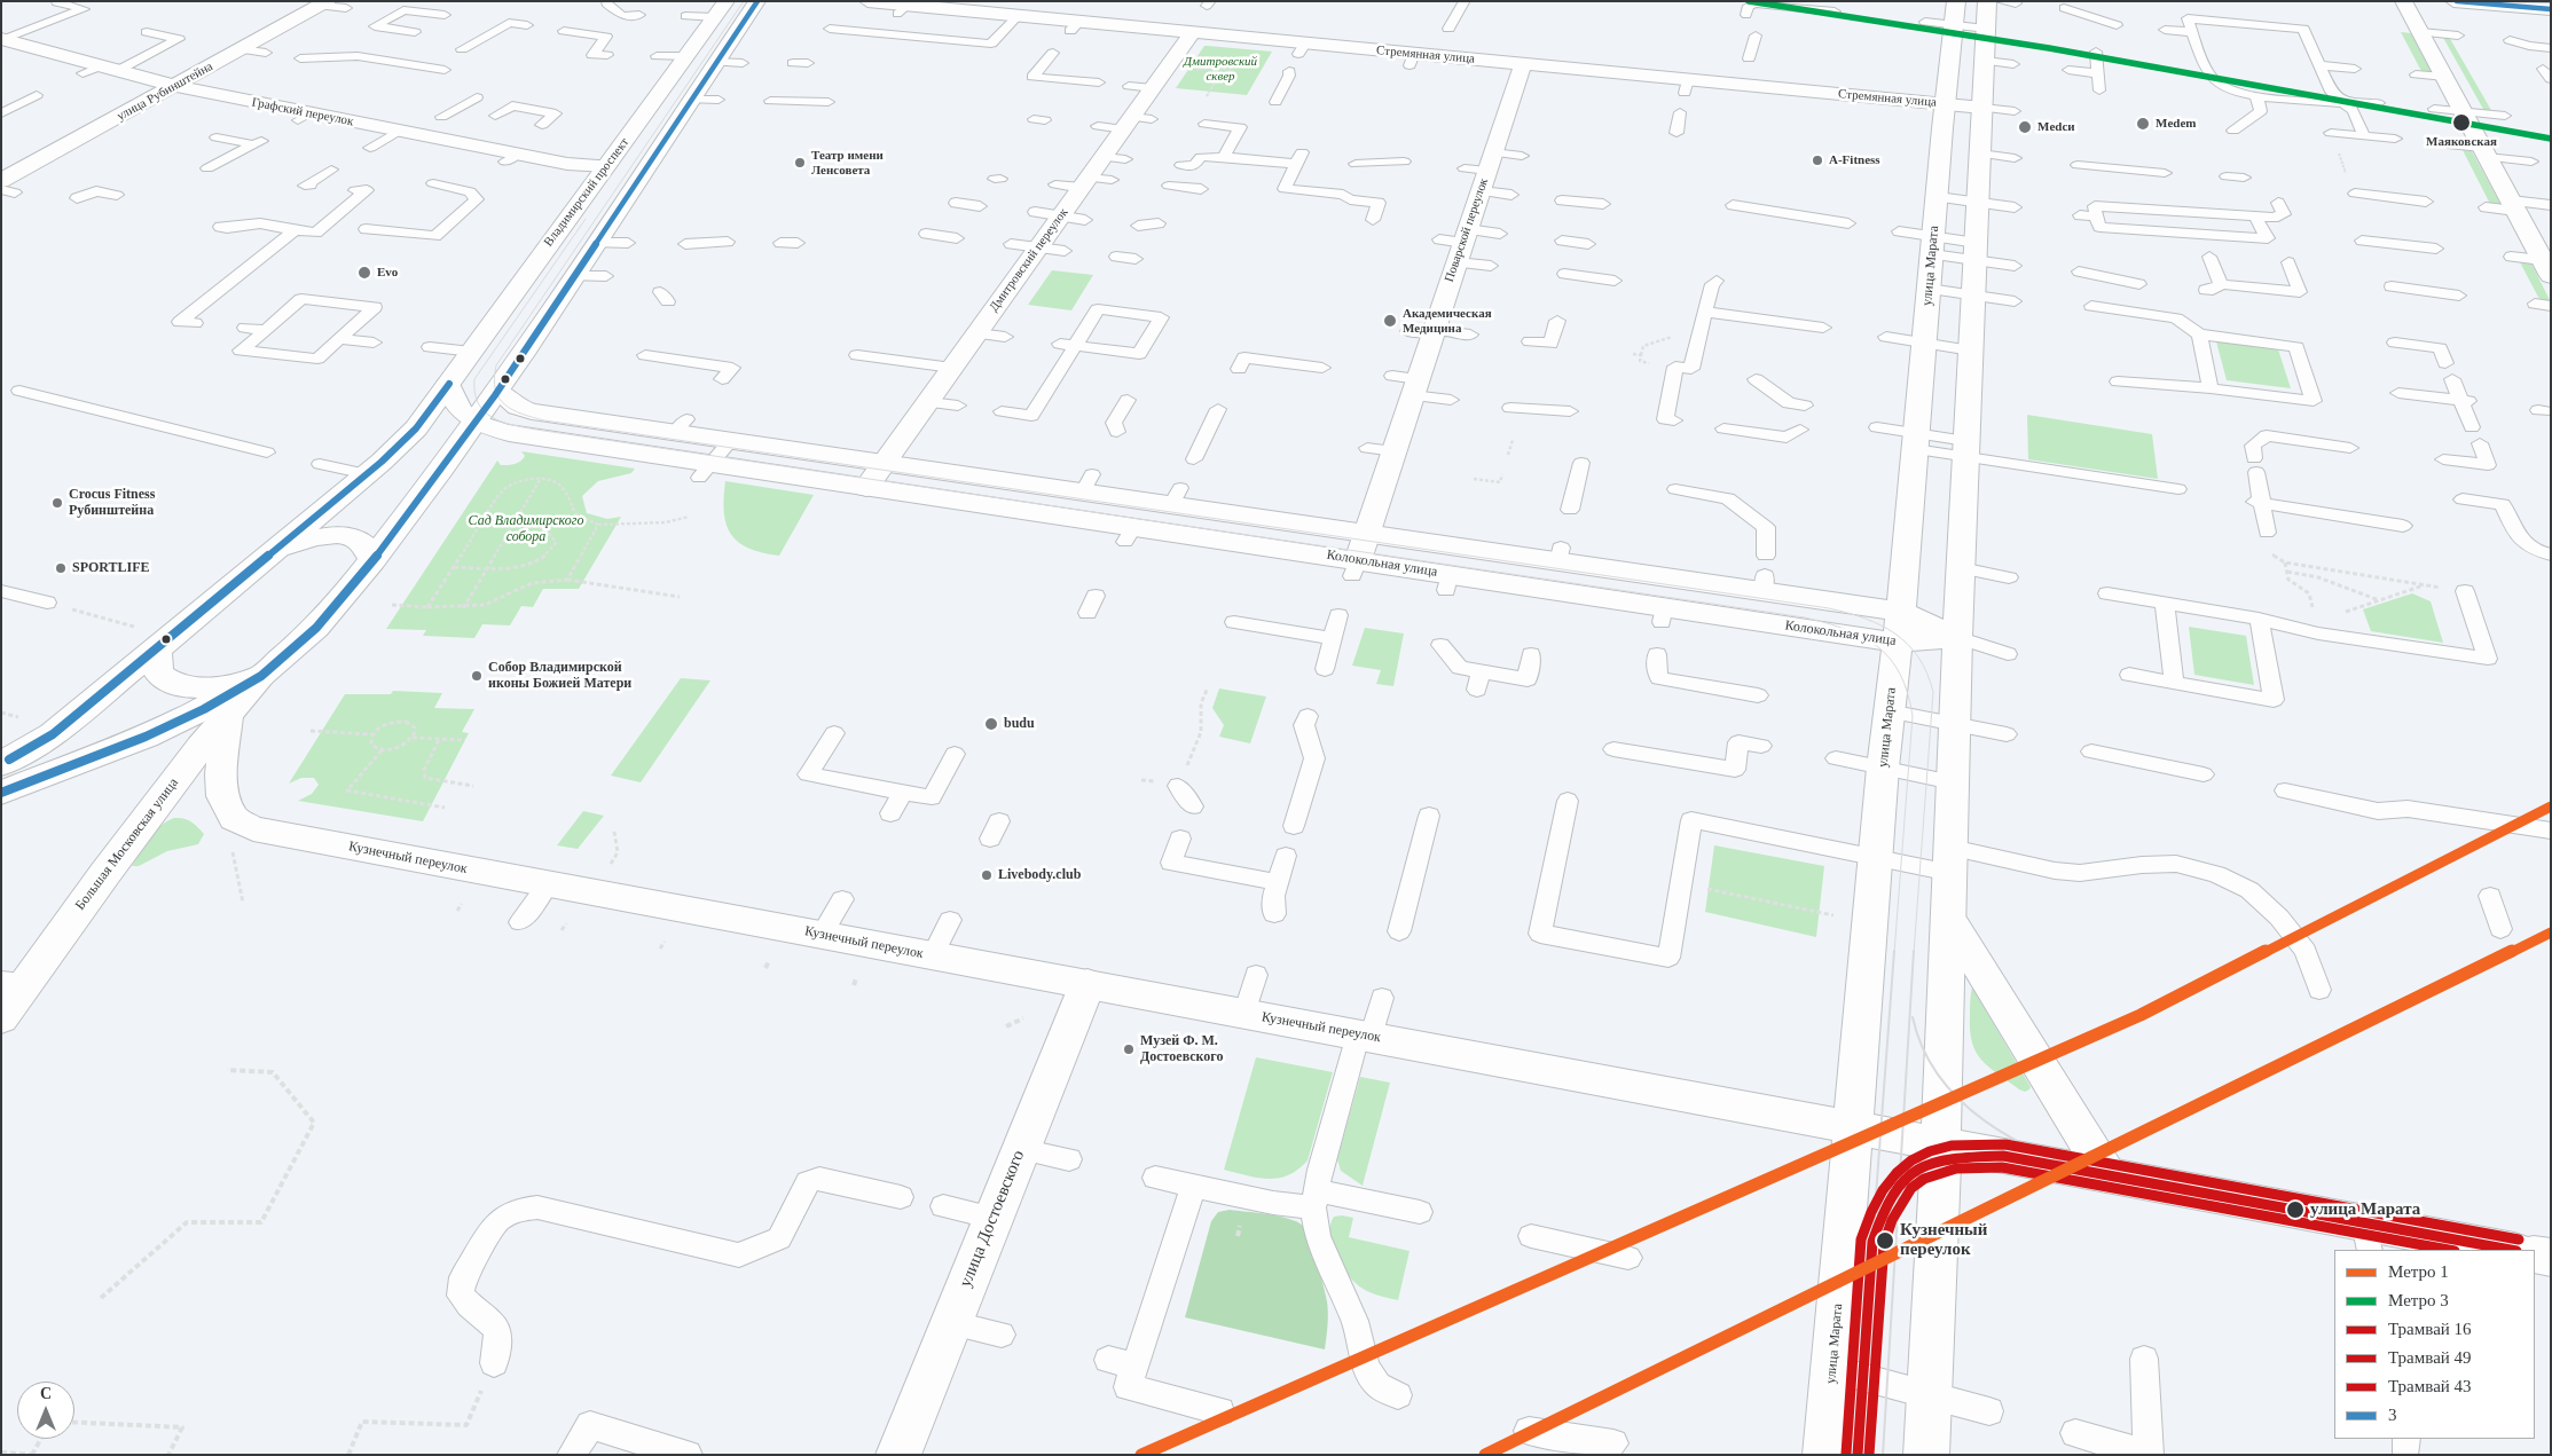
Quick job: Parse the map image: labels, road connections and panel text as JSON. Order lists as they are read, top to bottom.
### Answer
{
  "streets": {
    "street": [
      "Стремянная улица",
      "улица Рубинштейна",
      "Графский переулок",
      "Владимирский проспект",
      "Поварской переулок",
      "Дмитровский переулок",
      "улица Марата",
      "Колокольная улица",
      "Большая Московская улица",
      "Кузнечный переулок",
      "улица Достоевского"
    ]
  },
  "crossings": [
    ["Стремянная улица", "Поварской переулок"],
    ["Стремянная улица", "Дмитровский переулок"],
    ["Стремянная улица", "улица Марата"],
    ["улица Рубинштейна", "Графский переулок"],
    ["Графский переулок", "Владимирский проспект"],
    ["Владимирский проспект", "Колокольная улица"],
    ["Поварской переулок", "Колокольная улица"],
    ["Дмитровский переулок", "Колокольная улица"],
    ["улица Марата", "Колокольная улица"],
    ["улица Марата", "Кузнечный переулок"],
    ["Большая Московская улица", "Кузнечный переулок"],
    ["Кузнечный переулок", "улица Достоевского"]
  ],
  "parks": ["Дмитровский сквер", "Сад Владимирского собора"],
  "places": [
    "Маяковская",
    "Medem",
    "Medси",
    "A-Fitness",
    "Театр имени Ленсовета",
    "Evo",
    "Академическая Медицина",
    "Crocus Fitness Рубинштейна",
    "SPORTLIFE",
    "Собор Владимирской иконы Божией Матери",
    "budu",
    "Livebody.club",
    "Музей Ф. М. Достоевского",
    "улица Марата",
    "Кузнечный переулок"
  ],
  "lines": [
    "metro line 3",
    "transit line 3",
    "metro line 1",
    "tram line 43",
    "tram line 16",
    "tram line 49"
  ],
  "legend": [
    "Метро 1",
    "Метро 3",
    "Трамвай 16",
    "Трамвай 49",
    "Трамвай 43",
    "3"
  ],
  "north": "top"
}
